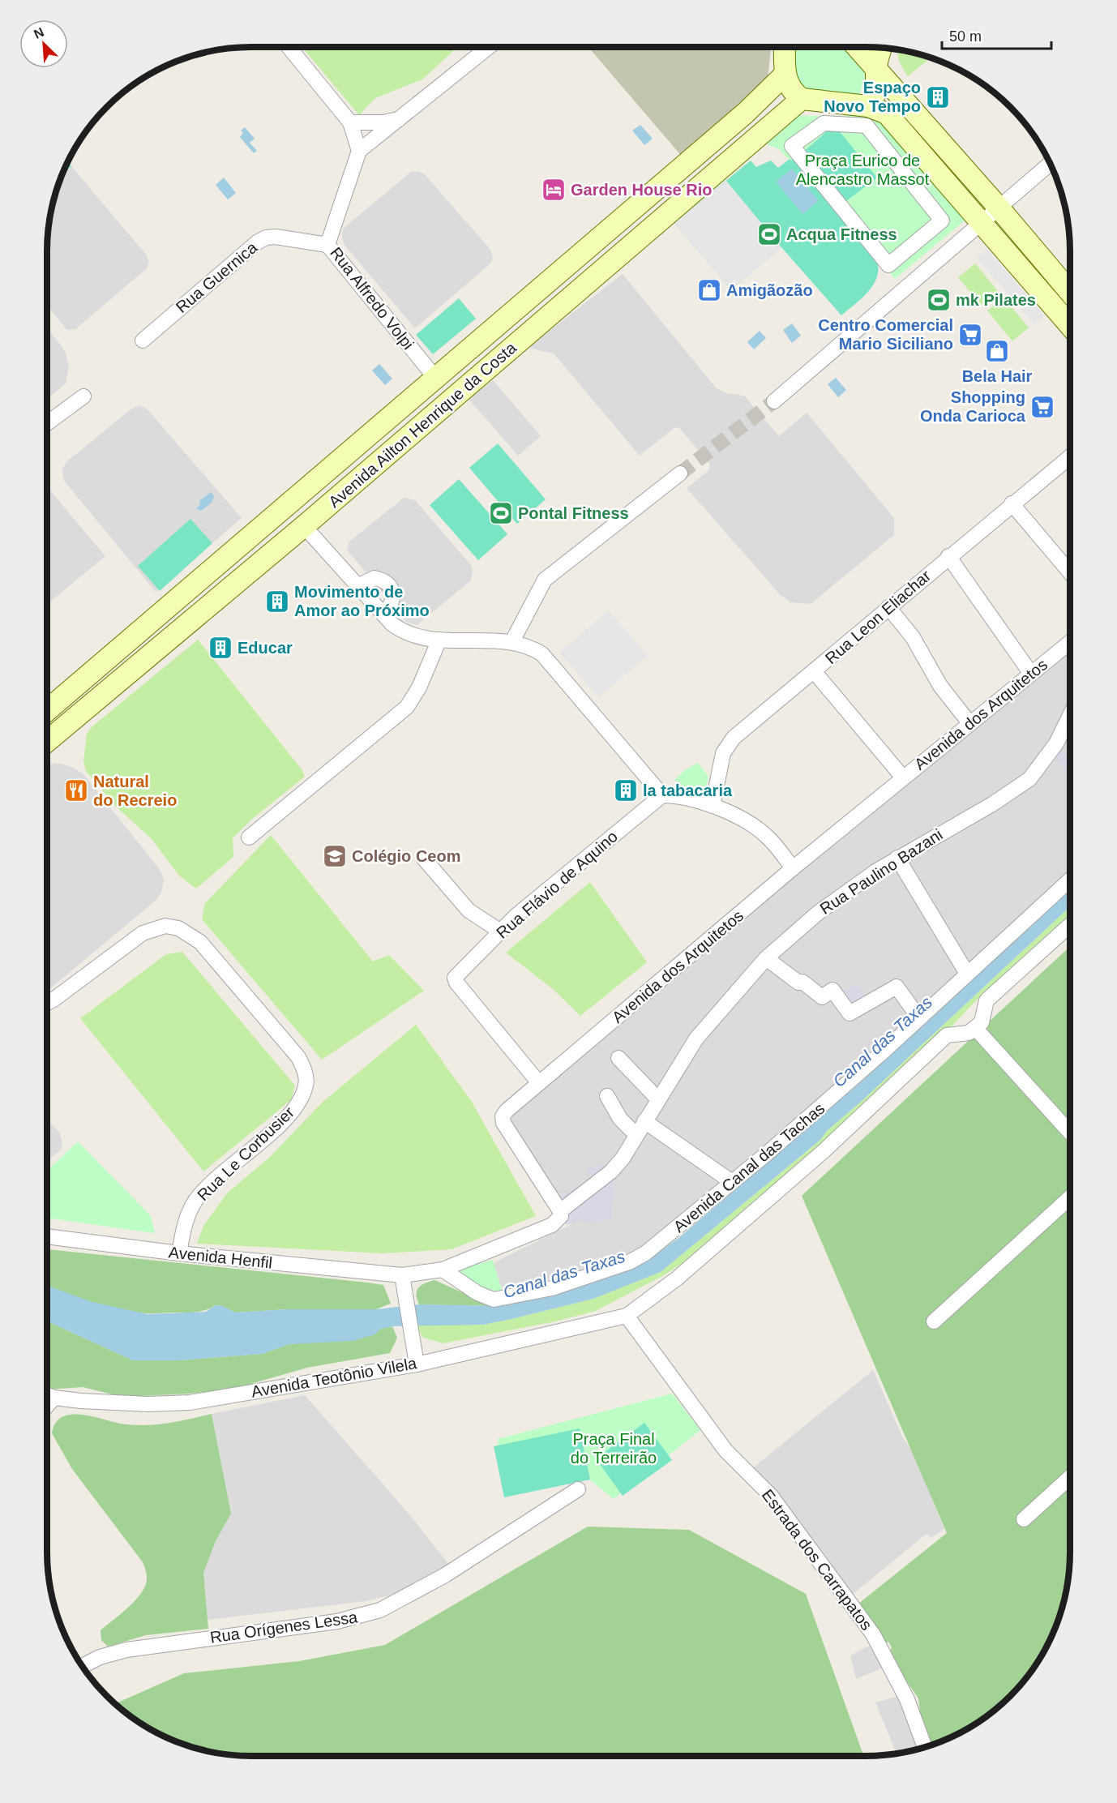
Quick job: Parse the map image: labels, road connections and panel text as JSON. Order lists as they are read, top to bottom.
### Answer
{
  "streets": {
    "street": [
      "Rua Guernica",
      "Rua Alfredo Volpi",
      "Avenida Ailton Henrique da Costa",
      "Rua Leon Eliachar",
      "Avenida dos Arquitetos",
      "Rua Paulino Bazani",
      "Rua Flávio de Aquino",
      "Rua Le Corbusier",
      "Avenida Canal das Tachas",
      "Avenida Henfil",
      "Avenida Teotônio Vilela",
      "Estrada dos Carrapatos",
      "Rua Orígenes Lessa"
    ]
  },
  "crossings": [
    ["Rua Guernica", "Rua Alfredo Volpi"],
    ["Rua Alfredo Volpi", "Avenida Ailton Henrique da Costa"],
    ["Avenida dos Arquitetos", "Rua Paulino Bazani"],
    ["Avenida dos Arquitetos", "Rua Flávio de Aquino"],
    ["Rua Le Corbusier", "Avenida Henfil"],
    ["Avenida Teotônio Vilela", "Estrada dos Carrapatos"]
  ],
  "water": ["Canal das Taxas"],
  "parks": ["Praça Eurico de Alencastro Massot", "Praça Final do Terreirão"],
  "places": {
    "building": [
      "Espaço Novo Tempo",
      "Movimento de Amor ao Próximo",
      "Educar",
      "la tabacaria"
    ],
    "hotel": ["Garden House Rio"],
    "sports": ["Acqua Fitness", "mk Pilates", "Pontal Fitness"],
    "shop": ["Amigãozão", "Bela Hair"],
    "supermarket": ["Centro Comercial Mario Siciliano", "Shopping Onda Carioca"],
    "restaurant": ["Natural do Recreio"],
    "school or university": ["Colégio Ceom"]
  },
  "scale_bar": "50 m",
  "north": "top left"
}
